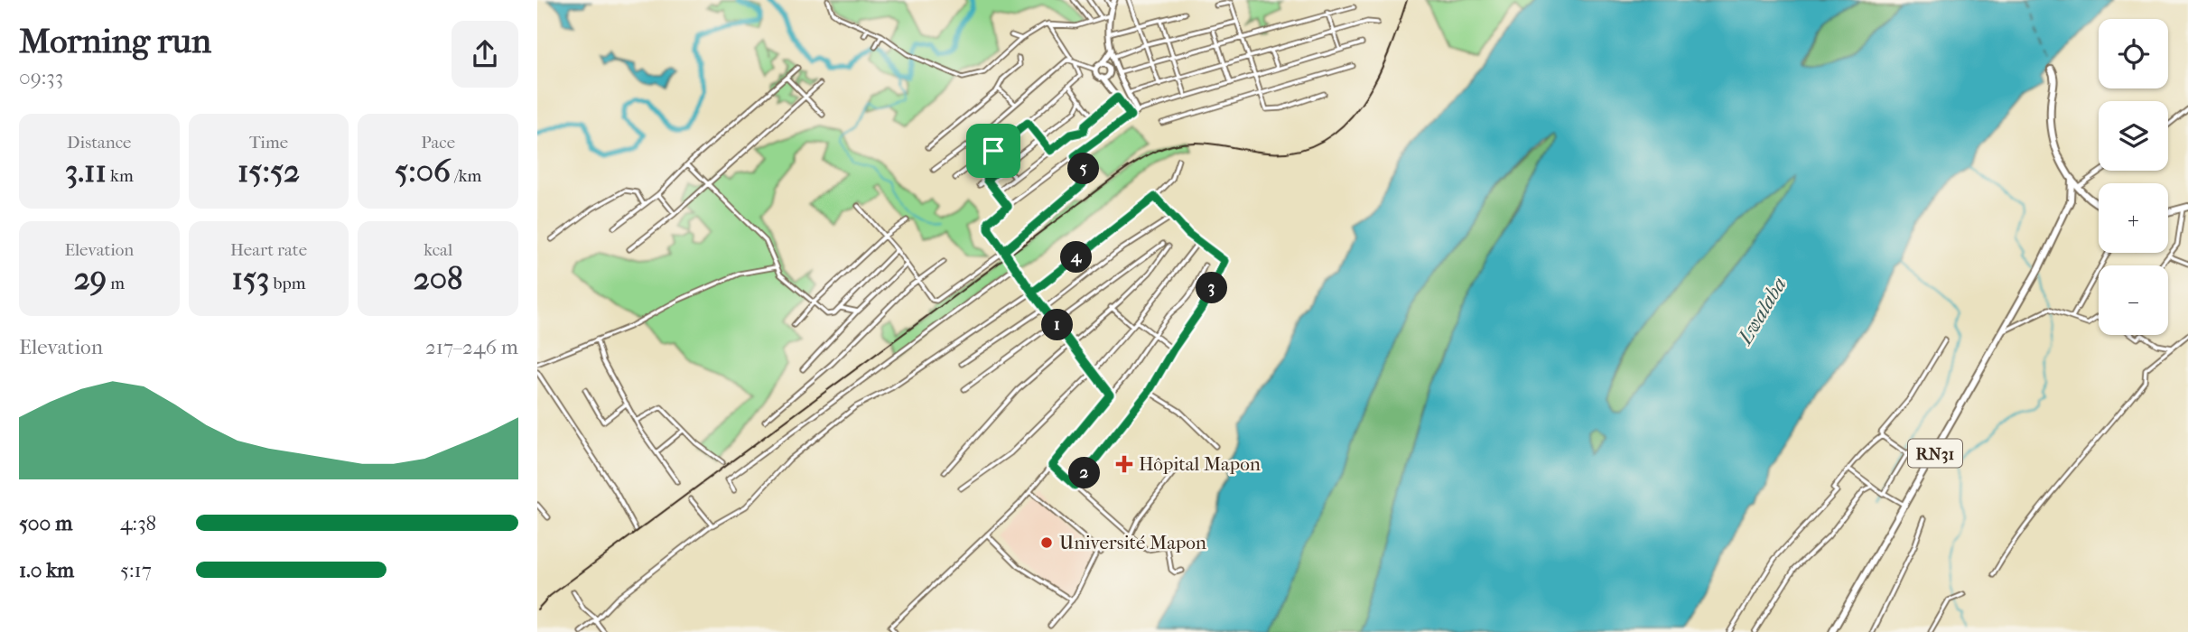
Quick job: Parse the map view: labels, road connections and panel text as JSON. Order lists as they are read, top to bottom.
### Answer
{
  "streets": {
    "main road": ["RN31"]
  },
  "water": ["Lwalaba"],
  "places": {
    "health": ["Hôpital Mapon"],
    "other": ["Université Mapon"]
  },
  "page": {
    "heading": ["Morning run", "09:33"],
    "map_buttons": ["+", "−"],
    "stats": [
      ["Distance", "3.11 km"],
      ["Time", "15:52"],
      ["Pace", "5:06 /km"],
      ["Elevation", "29 m"],
      ["Heart rate", "153 bpm"],
      ["kcal", "208"]
    ],
    "pins": [
      "5",
      "4",
      "3",
      "1",
      "2"
    ],
    "chart": ["Elevation", "217–246 m"],
    "list": [
      {
        "name": "500 m",
        "note": "4:38"
      },
      {
        "name": "1.0 km",
        "note": "5:17"
      }
    ]
  }
}
